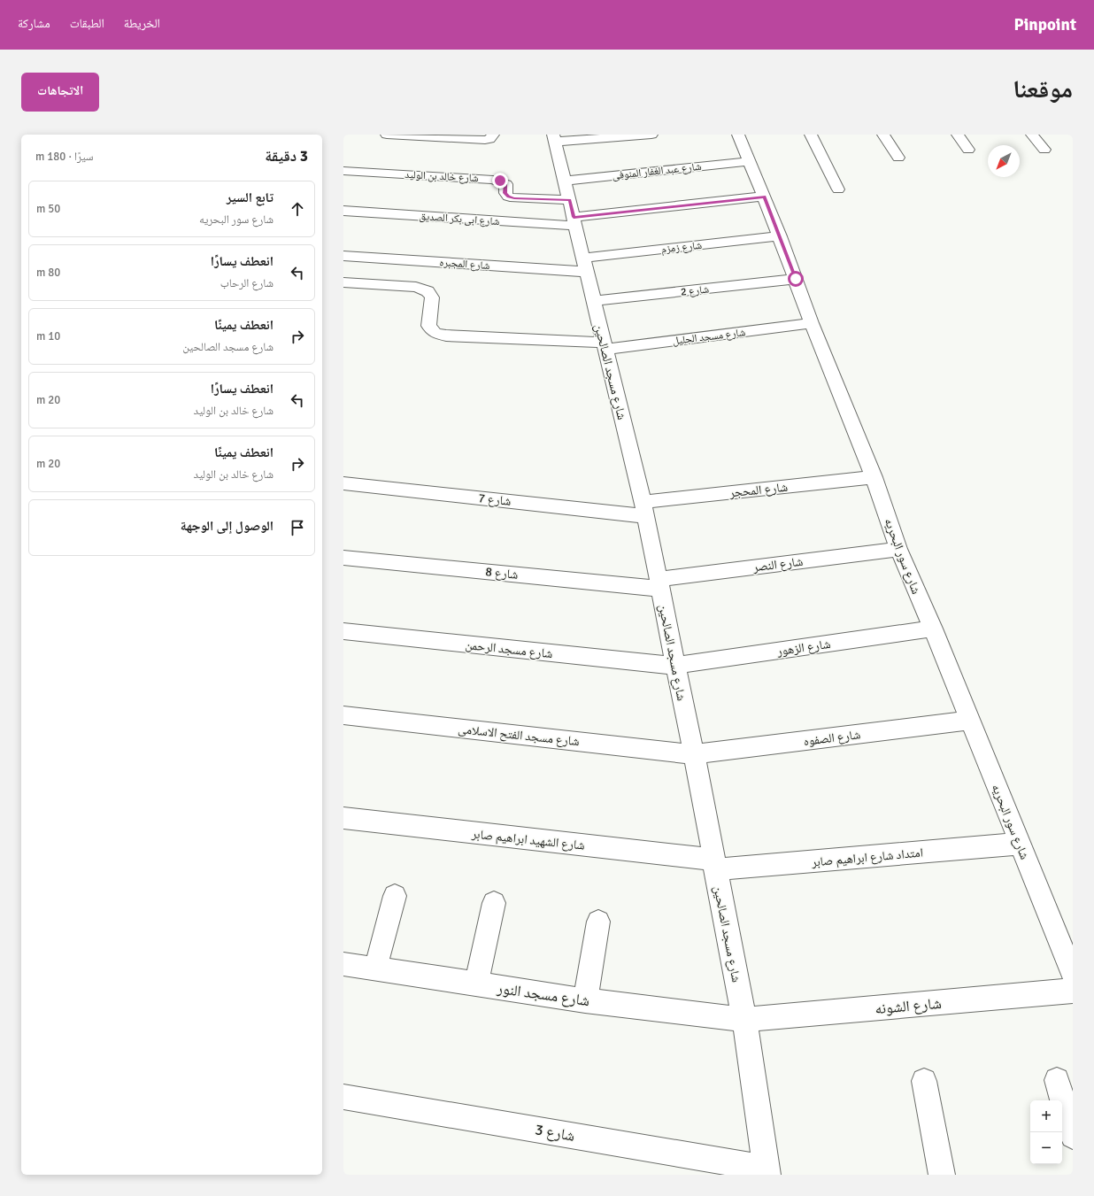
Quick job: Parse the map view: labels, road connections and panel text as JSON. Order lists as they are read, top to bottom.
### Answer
{
  "streets": {
    "street": [
      "شارع عبد الغفار المنوفى",
      "شارع خالد بن الوليد",
      "شارع ابى بكر الصديق",
      "شارع زمزم",
      "شارع المجبره",
      "شارع 2",
      "شارع مسجد الجليل",
      "شارع مسجد الصالحين",
      "شارع المحجر",
      "شارع 7",
      "شارع سور البحريه",
      "شارع النصر",
      "شارع 8",
      "شارع الزهور",
      "شارع مسجد الرحمن",
      "شارع مسجد الفتح الاسلامى",
      "شارع الصفوه",
      "شارع الشهيد ابراهيم صابر",
      "امتداد شارع ابراهيم صابر",
      "شارع مسجد النور",
      "شارع الشونه",
      "شارع 3"
    ]
  },
  "crossings": [
    ["شارع عبد الغفار المنوفى", "شارع مسجد الصالحين"],
    ["شارع عبد الغفار المنوفى", "شارع سور البحريه"],
    ["شارع خالد بن الوليد", "شارع ابى بكر الصديق"],
    ["شارع خالد بن الوليد", "شارع مسجد الصالحين"],
    ["شارع ابى بكر الصديق", "شارع مسجد الصالحين"],
    ["شارع زمزم", "شارع المجبره"],
    ["شارع زمزم", "شارع مسجد الصالحين"],
    ["شارع زمزم", "شارع سور البحريه"],
    ["شارع المجبره", "شارع مسجد الصالحين"],
    ["شارع 2", "شارع مسجد الصالحين"],
    ["شارع 2", "شارع سور البحريه"],
    ["شارع مسجد الجليل", "شارع مسجد الصالحين"],
    ["شارع مسجد الجليل", "شارع سور البحريه"],
    ["شارع مسجد الصالحين", "شارع المحجر"],
    ["شارع مسجد الصالحين", "شارع 7"],
    ["شارع مسجد الصالحين", "شارع النصر"],
    ["شارع مسجد الصالحين", "شارع 8"],
    ["شارع مسجد الصالحين", "شارع الزهور"],
    ["شارع مسجد الصالحين", "شارع مسجد الرحمن"],
    ["شارع مسجد الصالحين", "شارع مسجد الفتح الاسلامى"],
    ["شارع مسجد الصالحين", "شارع الصفوه"],
    ["شارع مسجد الصالحين", "شارع الشهيد ابراهيم صابر"],
    ["شارع مسجد الصالحين", "امتداد شارع ابراهيم صابر"],
    ["شارع مسجد الصالحين", "شارع مسجد النور"],
    ["شارع مسجد الصالحين", "شارع الشونه"],
    ["شارع مسجد الصالحين", "شارع 3"],
    ["شارع المحجر", "شارع 7"],
    ["شارع المحجر", "شارع سور البحريه"],
    ["شارع سور البحريه", "شارع النصر"],
    ["شارع سور البحريه", "شارع الزهور"],
    ["شارع سور البحريه", "شارع الصفوه"],
    ["شارع سور البحريه", "امتداد شارع ابراهيم صابر"],
    ["شارع النصر", "شارع 8"],
    ["شارع الزهور", "شارع مسجد الرحمن"],
    ["شارع مسجد الفتح الاسلامى", "شارع الصفوه"],
    ["شارع الشهيد ابراهيم صابر", "امتداد شارع ابراهيم صابر"],
    ["شارع مسجد النور", "شارع الشونه"]
  ],
  "north": "bottom left",
  "page": {
    "header": "Pinpoint",
    "nav": ["الخريطة", "الطبقات", "مشاركة"],
    "title": "موقعنا",
    "buttons": "الاتجاهات",
    "heading": ["3 دقيقة", "سيرًا · 180 m"],
    "list": [
      ["تابع السير", "شارع سور البحريه", "50 m"],
      ["انعطف يسارًا", "شارع الرحاب", "80 m"],
      ["انعطف يمينًا", "شارع مسجد الصالحين", "10 m"],
      ["انعطف يسارًا", "شارع خالد بن الوليد", "20 m"],
      ["انعطف يمينًا", "شارع خالد بن الوليد", "20 m"],
      "الوصول إلى الوجهة"
    ],
    "map_buttons": ["+", "−"]
  }
}
